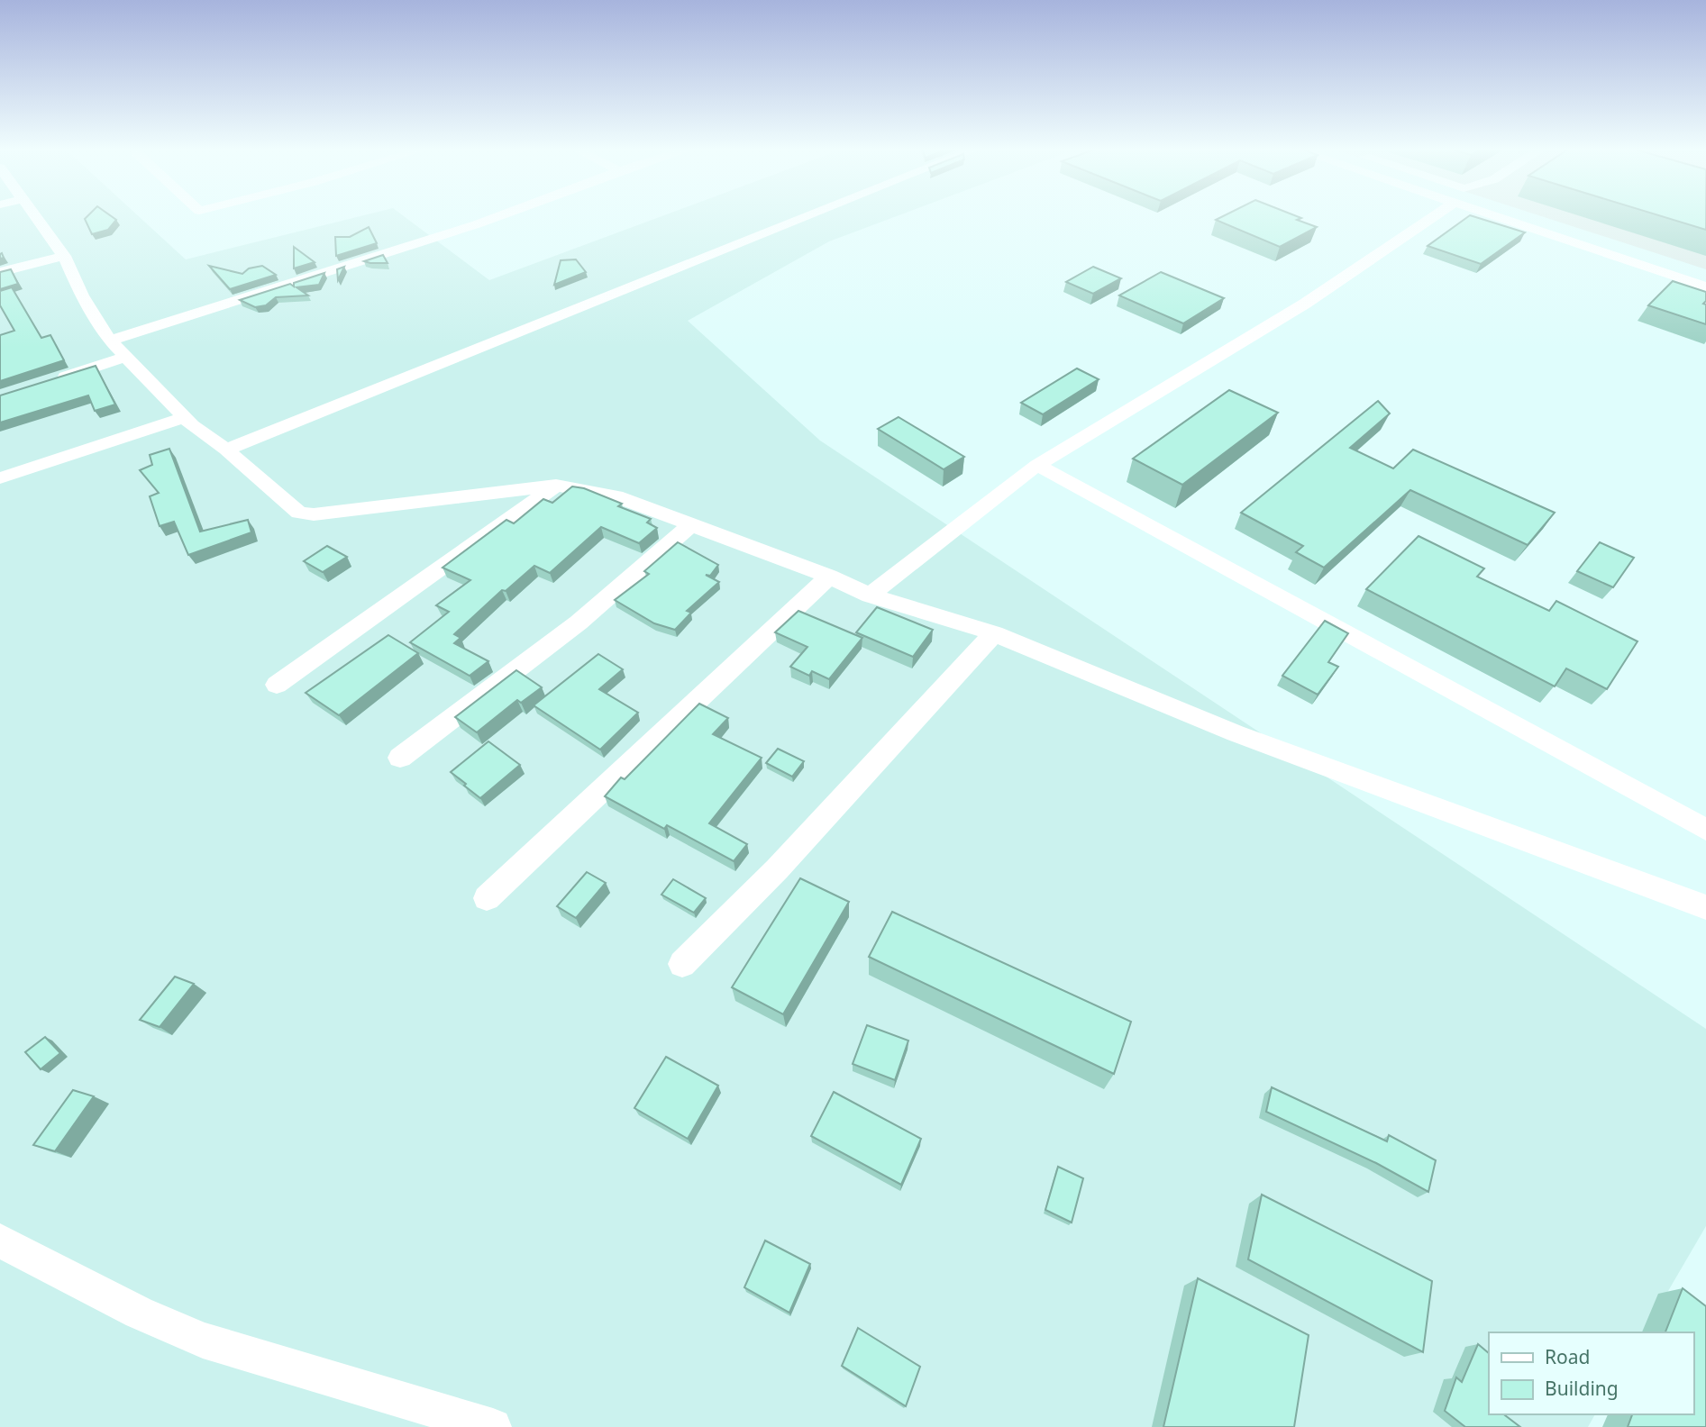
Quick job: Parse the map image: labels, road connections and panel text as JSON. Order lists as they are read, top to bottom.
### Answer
{
  "legend": ["Road", "Building"]
}
